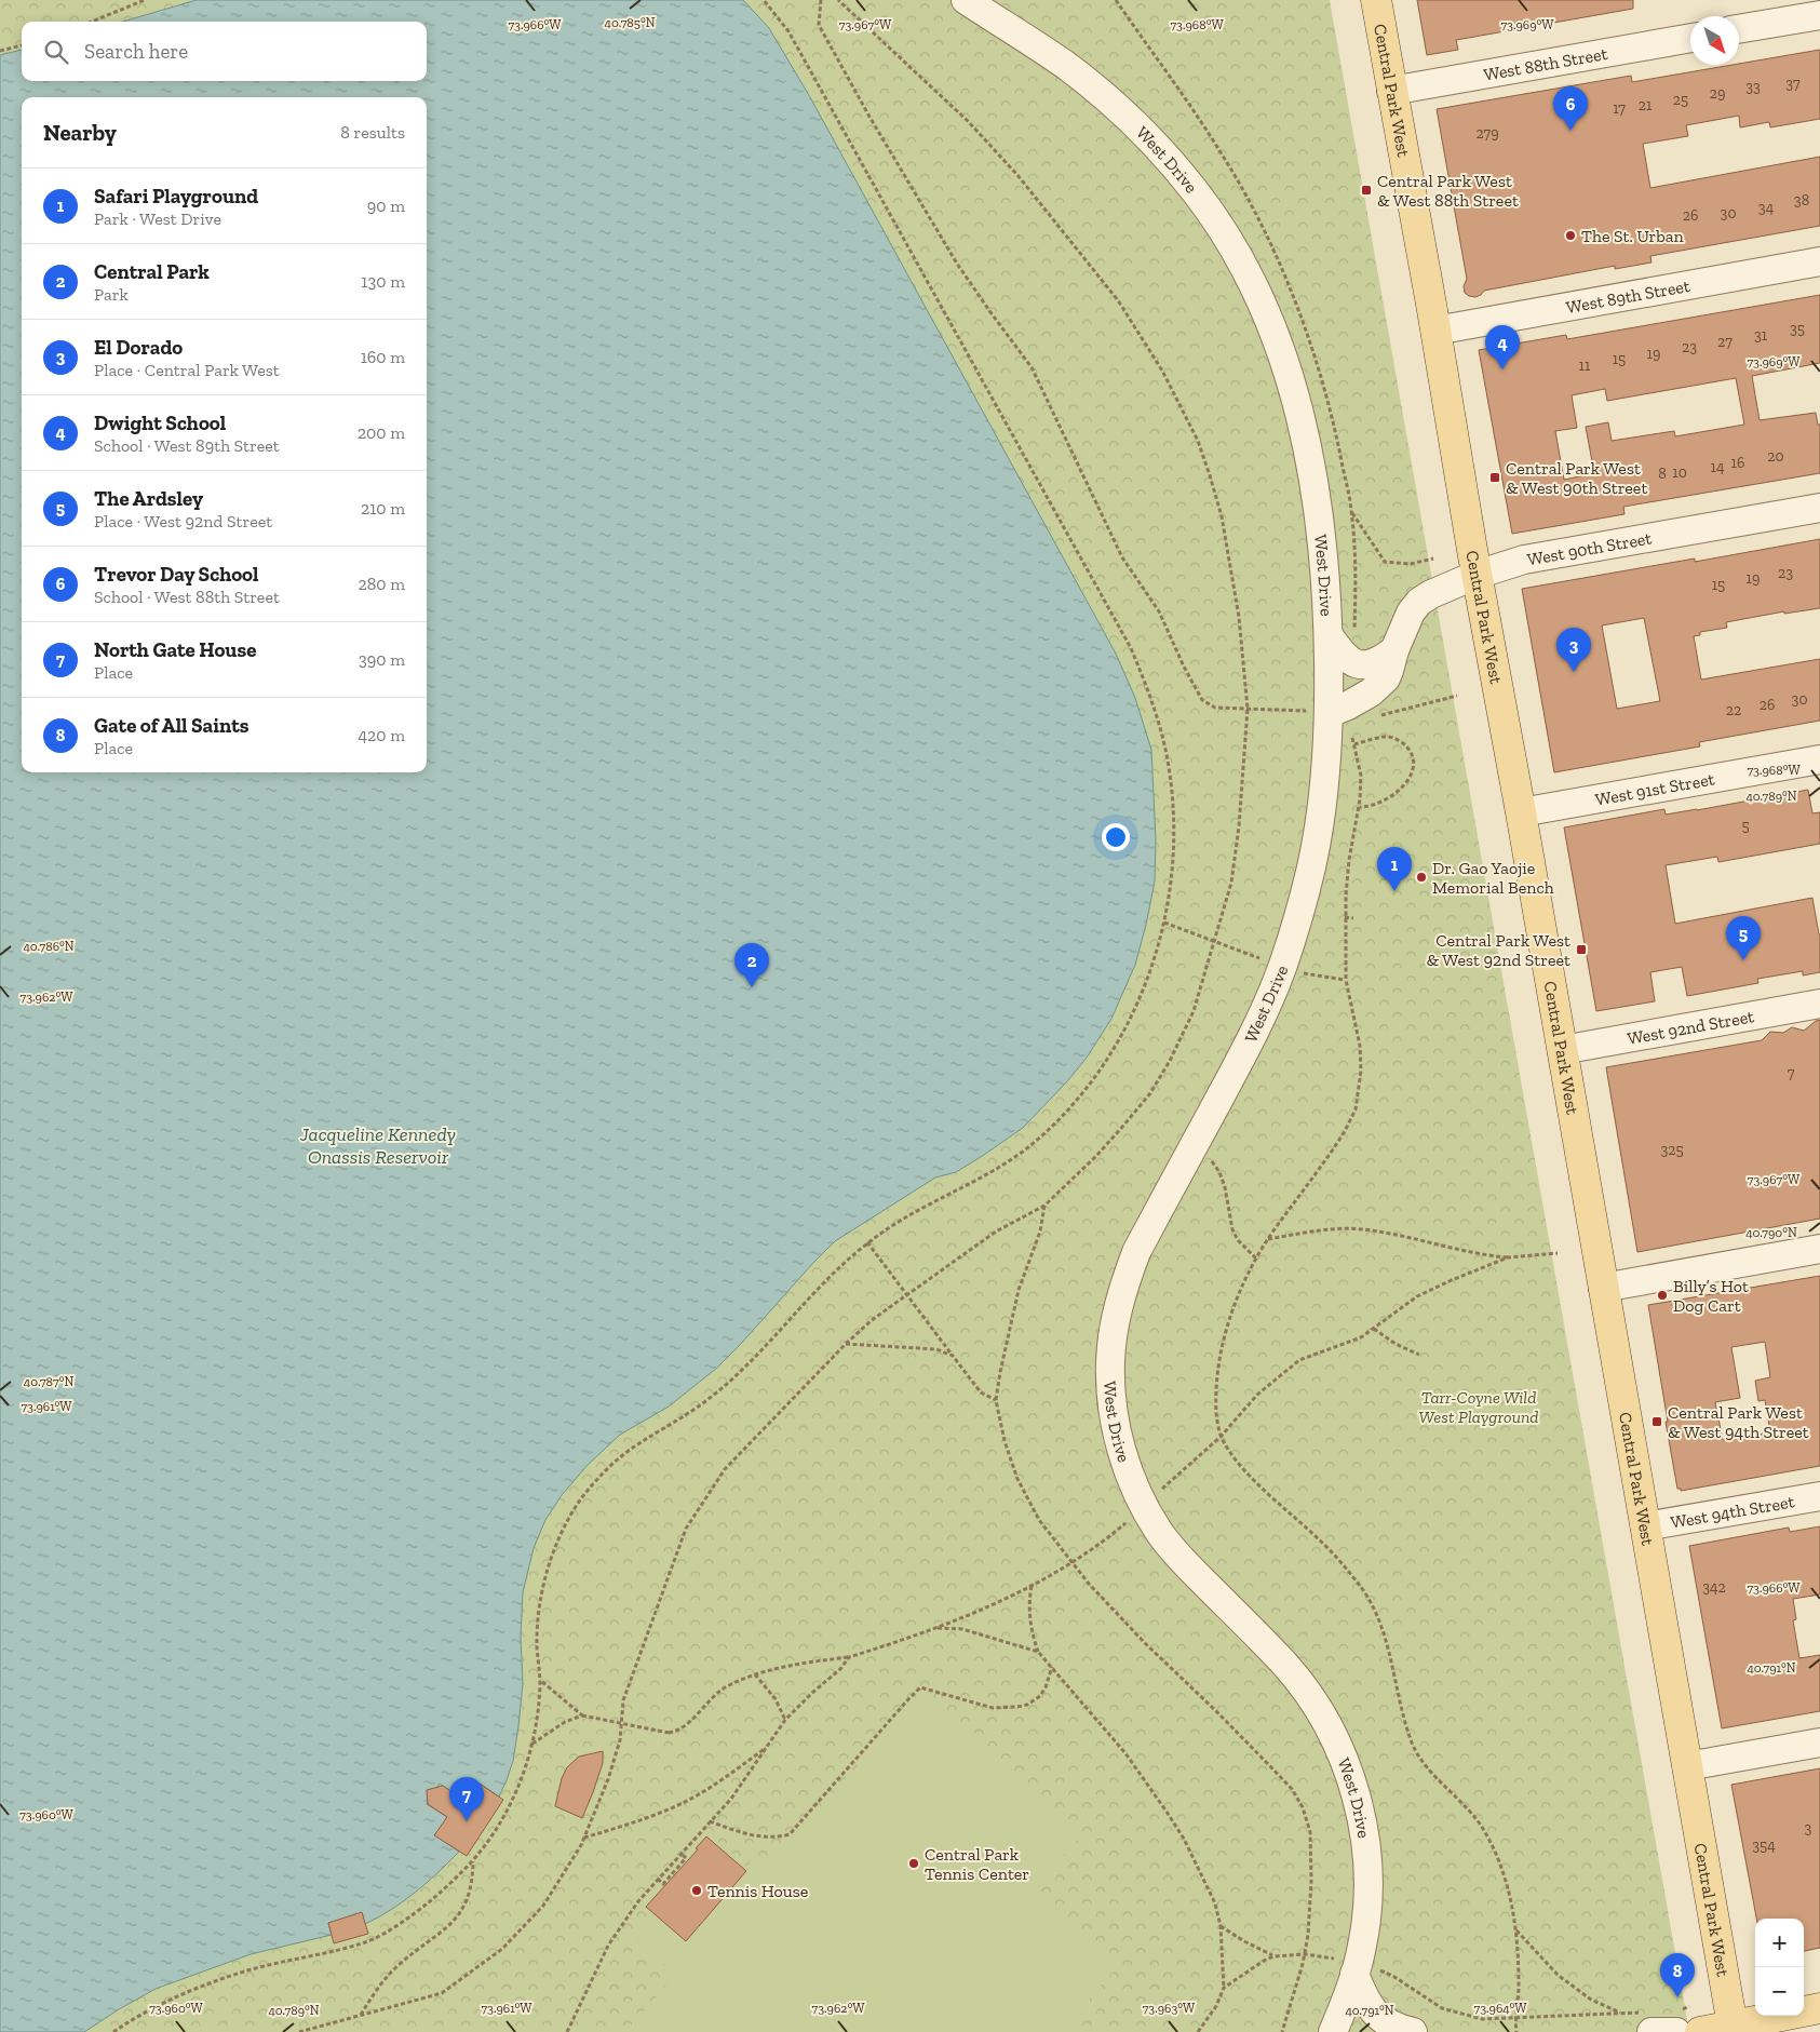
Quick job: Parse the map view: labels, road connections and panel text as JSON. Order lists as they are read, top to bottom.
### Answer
{
  "streets": {
    "main road": ["Central Park West"],
    "street": [
      "West 88th Street",
      "West Drive",
      "West 89th Street",
      "West 90th Street",
      "West 91st Street",
      "West 92nd Street",
      "West 94th Street"
    ]
  },
  "crossings": [
    ["West 88th Street", "Central Park West"],
    ["Central Park West", "West 89th Street"],
    ["Central Park West", "West 90th Street"],
    ["Central Park West", "West 91st Street"],
    ["Central Park West", "West 92nd Street"],
    ["Central Park West", "West 94th Street"],
    ["West Drive", "West 90th Street"]
  ],
  "water": ["Jacqueline Kennedy Onassis Reservoir"],
  "parks": ["Tarr-Coyne Wild West Playground"],
  "places": {
    "transit": [
      "Central Park West & West 88th Street",
      "Central Park West & West 90th Street",
      "Central Park West & West 92nd Street",
      "Central Park West & West 94th Street"
    ],
    "other": [
      "The St. Urban",
      "Dr. Gao Yaojie Memorial Bench",
      "Billy’s Hot Dog Cart",
      "Central Park Tennis Center",
      "Tennis House"
    ]
  },
  "house_numbers": [
    "37",
    "33",
    "29",
    "25",
    "21",
    "17",
    "279",
    "38",
    "34",
    "30",
    "26",
    "35",
    "31",
    "27",
    "23",
    "19",
    "15",
    "11",
    "20",
    "16",
    "14",
    "10",
    "8",
    "23",
    "19",
    "15",
    "30",
    "26",
    "22",
    "5",
    "7",
    "325",
    "342",
    "3",
    "354"
  ],
  "north": "bottom right",
  "page": {
    "search": "Search here",
    "pins": [
      "6",
      "4",
      "3",
      "1",
      "5",
      "2",
      "7",
      "8"
    ],
    "heading": ["Nearby", "8 results"],
    "list": [
      {
        "mark": "1",
        "name": "Safari Playground",
        "note": "Park · West Drive",
        "value": "90 m"
      },
      {
        "mark": "2",
        "name": "Central Park",
        "note": "Park",
        "value": "130 m"
      },
      {
        "mark": "3",
        "name": "El Dorado",
        "note": "Place · Central Park West",
        "value": "160 m"
      },
      {
        "mark": "4",
        "name": "Dwight School",
        "note": "School · West 89th Street",
        "value": "200 m"
      },
      {
        "mark": "5",
        "name": "The Ardsley",
        "note": "Place · West 92nd Street",
        "value": "210 m"
      },
      {
        "mark": "6",
        "name": "Trevor Day School",
        "note": "School · West 88th Street",
        "value": "280 m"
      },
      {
        "mark": "7",
        "name": "North Gate House",
        "note": "Place",
        "value": "390 m"
      },
      {
        "mark": "8",
        "name": "Gate of All Saints",
        "note": "Place",
        "value": "420 m"
      }
    ],
    "map_buttons": ["+", "−"]
  },
  "coordinates": [
    "40.785°N",
    "73.966°W",
    "73.967°W",
    "73.968°W",
    "73.969°W",
    "40.789°N",
    "40.786°N",
    "73.962°W",
    "40.790°N",
    "40.787°N",
    "73.961°W",
    "40.791°N",
    "73.960°W",
    "73.963°W",
    "73.964°W"
  ]
}
